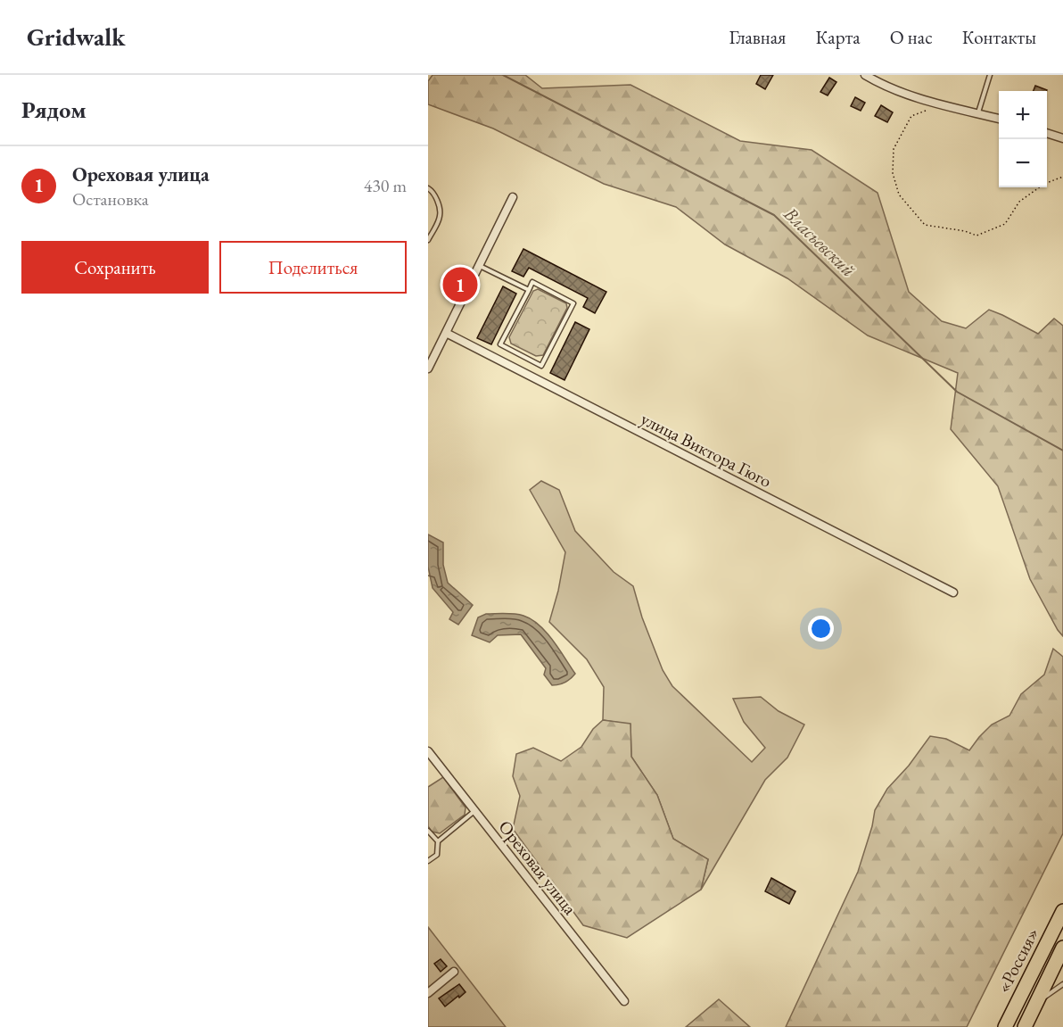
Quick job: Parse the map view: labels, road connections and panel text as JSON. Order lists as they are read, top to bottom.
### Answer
{
  "streets": {
    "highway": ["«Россия»"],
    "street": ["улица Виктора Гюго", "Ореховая улица"]
  },
  "water": ["Власьевский"],
  "page": {
    "header": "Gridwalk",
    "nav": [
      "Главная",
      "Карта",
      "О нас",
      "Контакты"
    ],
    "heading": "Рядом",
    "map_buttons": ["+", "−"],
    "list": [
      {
        "mark": "1",
        "name": "Ореховая улица",
        "note": "Остановка",
        "value": "430 m"
      }
    ],
    "buttons": ["Сохранить", "Поделиться"],
    "pins": "1"
  }
}
